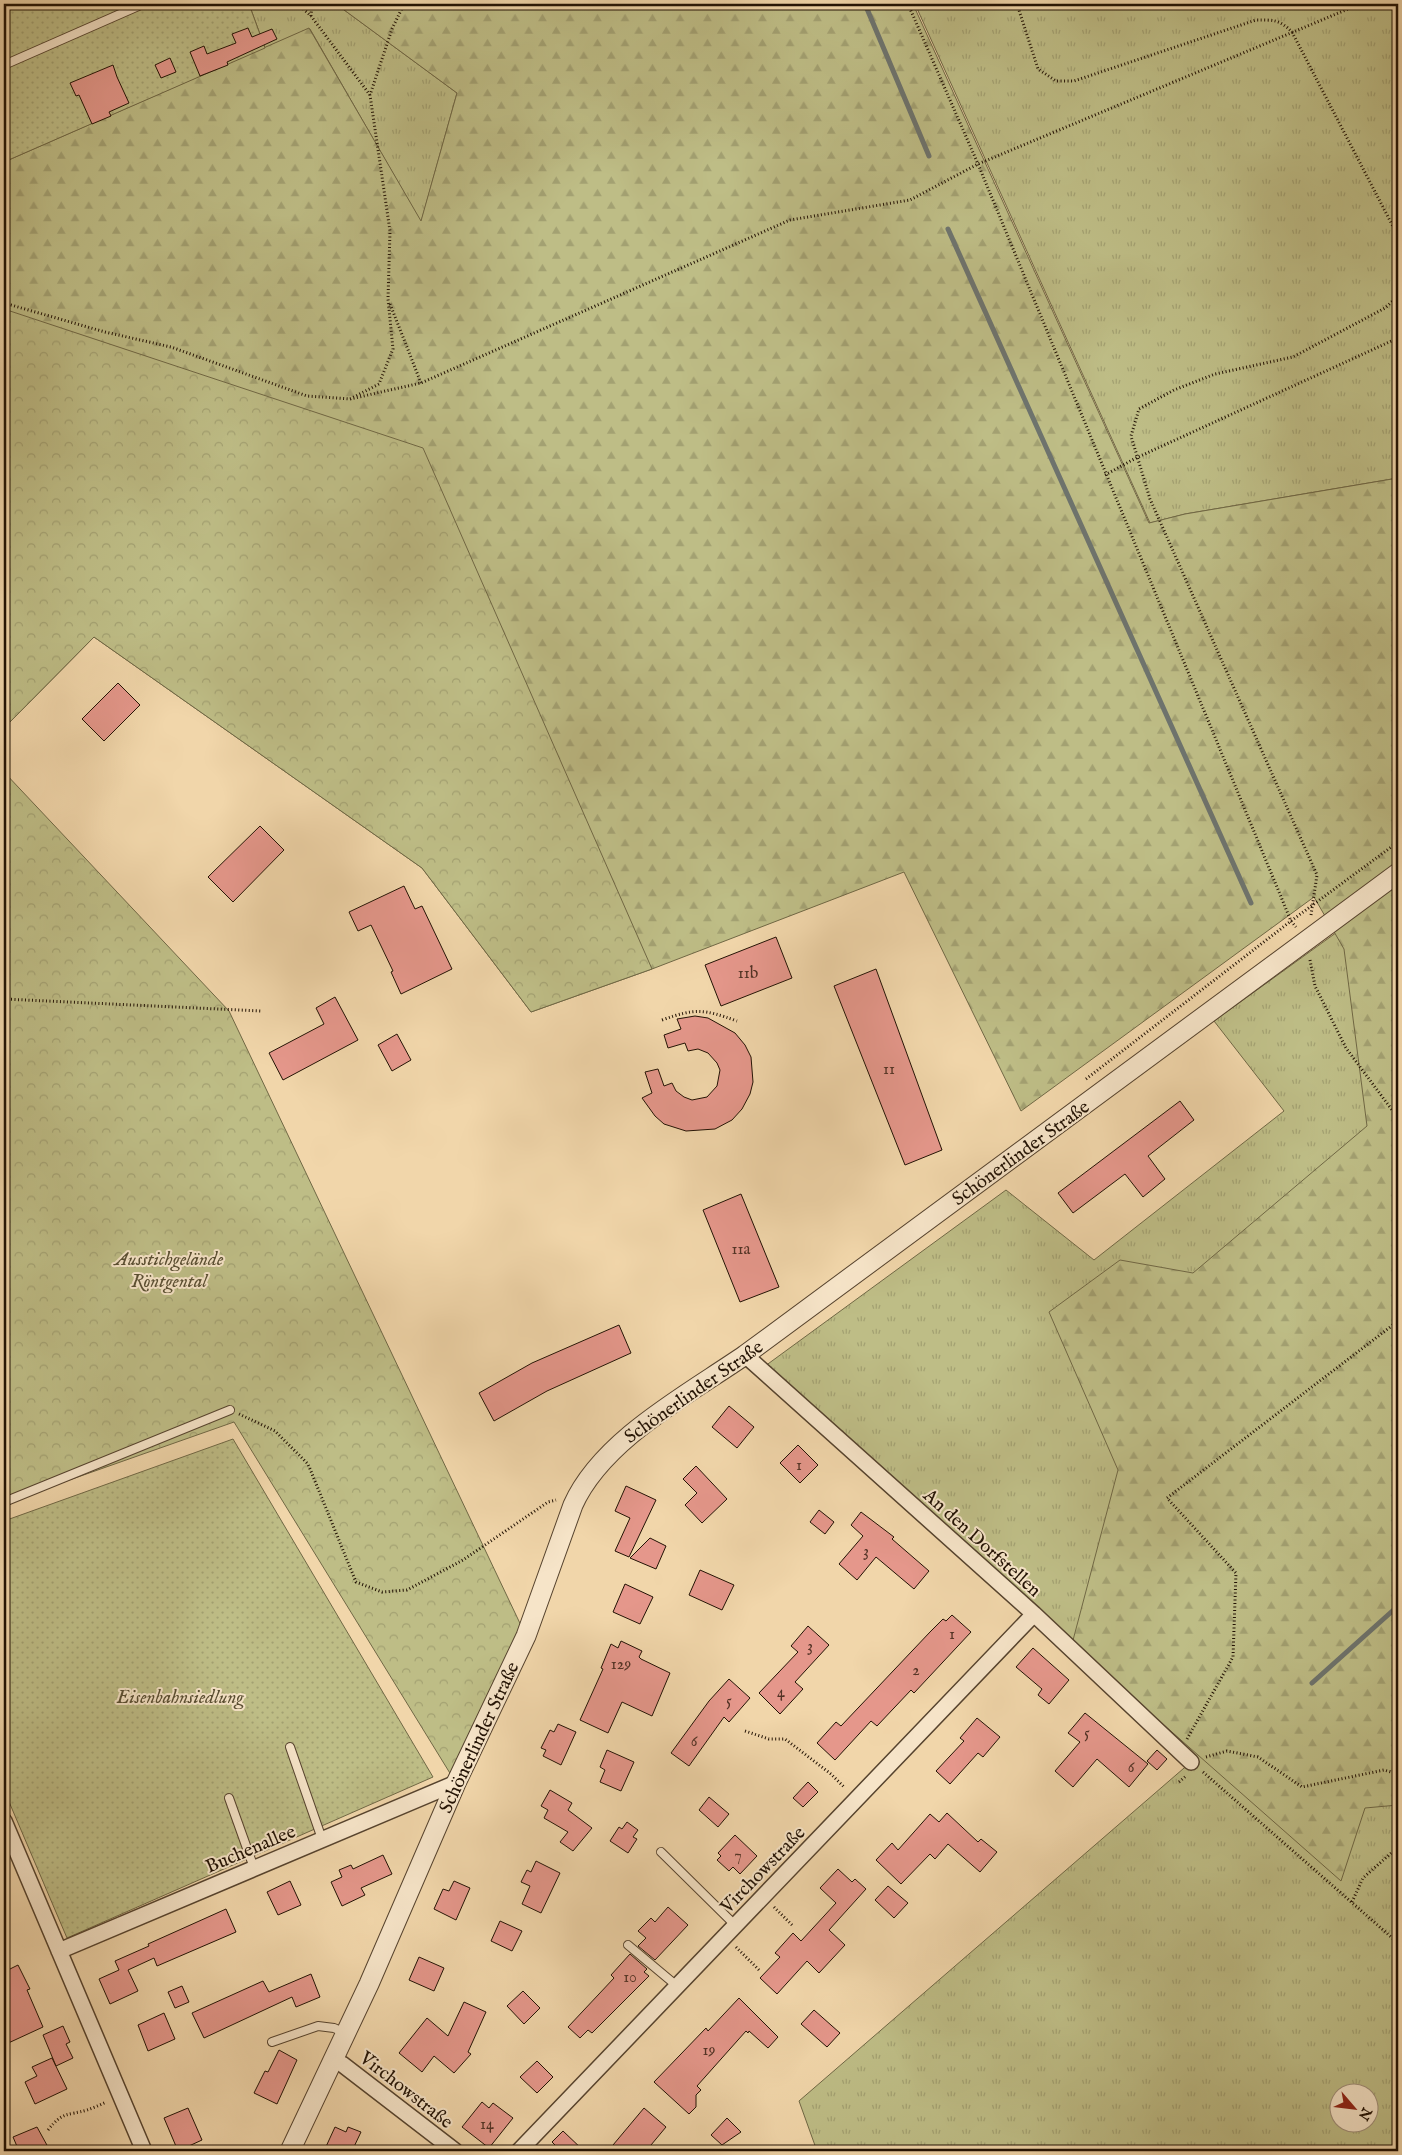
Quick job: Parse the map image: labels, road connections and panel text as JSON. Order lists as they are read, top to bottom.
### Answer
{
  "streets": {
    "street": [
      "Schönerlinder Straße",
      "An den Dorfstellen",
      "Buchenallee",
      "Virchowstraße"
    ]
  },
  "crossings": [
    ["Schönerlinder Straße", "An den Dorfstellen"],
    ["Schönerlinder Straße", "Buchenallee"],
    ["Schönerlinder Straße", "Virchowstraße"],
    ["An den Dorfstellen", "Virchowstraße"]
  ],
  "parks": ["Ausstichgelände Röntgental", "Eisenbahnsiedlung"],
  "house_numbers": [
    "11b",
    "11",
    "11a",
    "1",
    "3",
    "1",
    "3",
    "129",
    "2",
    "4",
    "5",
    "5",
    "6",
    "6",
    "7",
    "10",
    "19",
    "14"
  ],
  "north": "bottom right"
}
